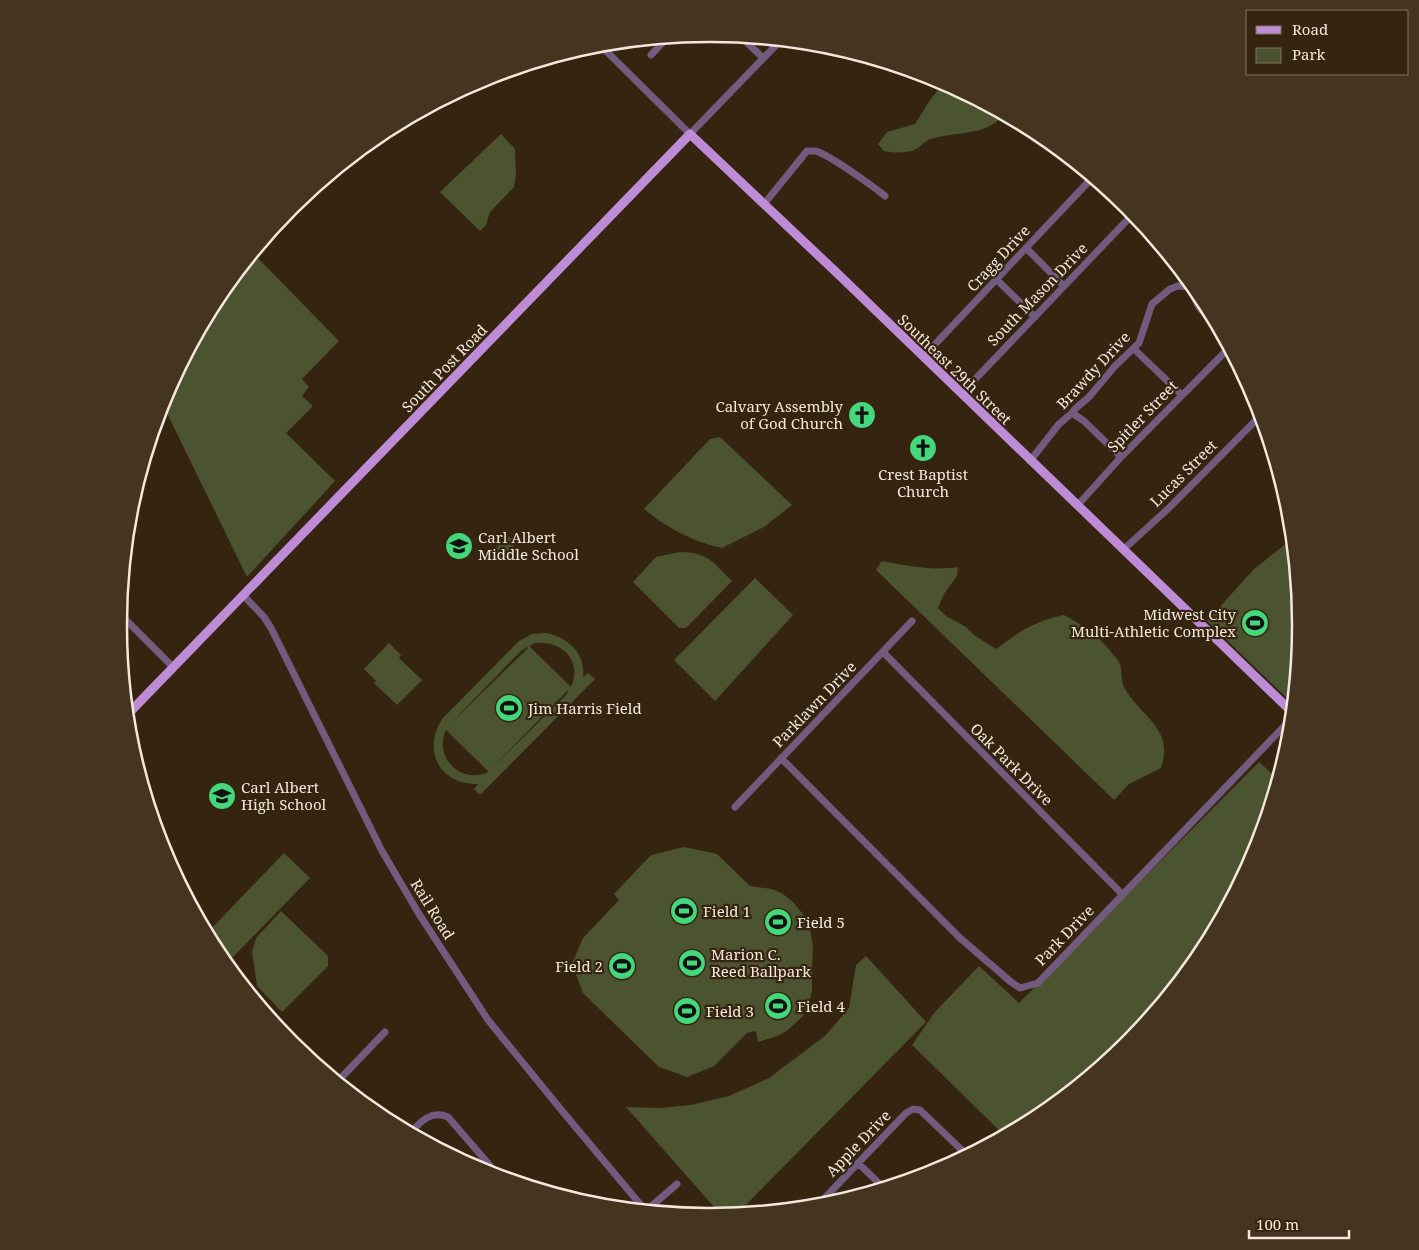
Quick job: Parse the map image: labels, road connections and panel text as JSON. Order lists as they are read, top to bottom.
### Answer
{
  "streets": {
    "main road": ["South Post Road", "Southeast 29th Street"],
    "street": [
      "Cragg Drive",
      "South Mason Drive",
      "Brawdy Drive",
      "Spitler Street",
      "Lucas Street",
      "Parklawn Drive",
      "Oak Park Drive",
      "Rail Road",
      "Park Drive",
      "Apple Drive"
    ]
  },
  "crossings": [
    ["Cragg Drive", "Southeast 29th Street"],
    ["South Mason Drive", "Southeast 29th Street"],
    ["South Post Road", "Southeast 29th Street"],
    ["South Post Road", "Rail Road"],
    ["Southeast 29th Street", "Brawdy Drive"],
    ["Southeast 29th Street", "Spitler Street"],
    ["Southeast 29th Street", "Lucas Street"],
    ["Parklawn Drive", "Oak Park Drive"],
    ["Parklawn Drive", "Park Drive"],
    ["Oak Park Drive", "Park Drive"]
  ],
  "places": {
    "church": ["Calvary Assembly of God Church", "Crest Baptist Church"],
    "school or university": ["Carl Albert Middle School", "Carl Albert High School"],
    "sports": [
      "Midwest City Multi-Athletic Complex",
      "Jim Harris Field",
      "Field 1",
      "Field 5",
      "Marion C. Reed Ballpark",
      "Field 2",
      "Field 4",
      "Field 3"
    ]
  },
  "legend": ["Road", "Park"],
  "scale_bar": "100 m"
}
